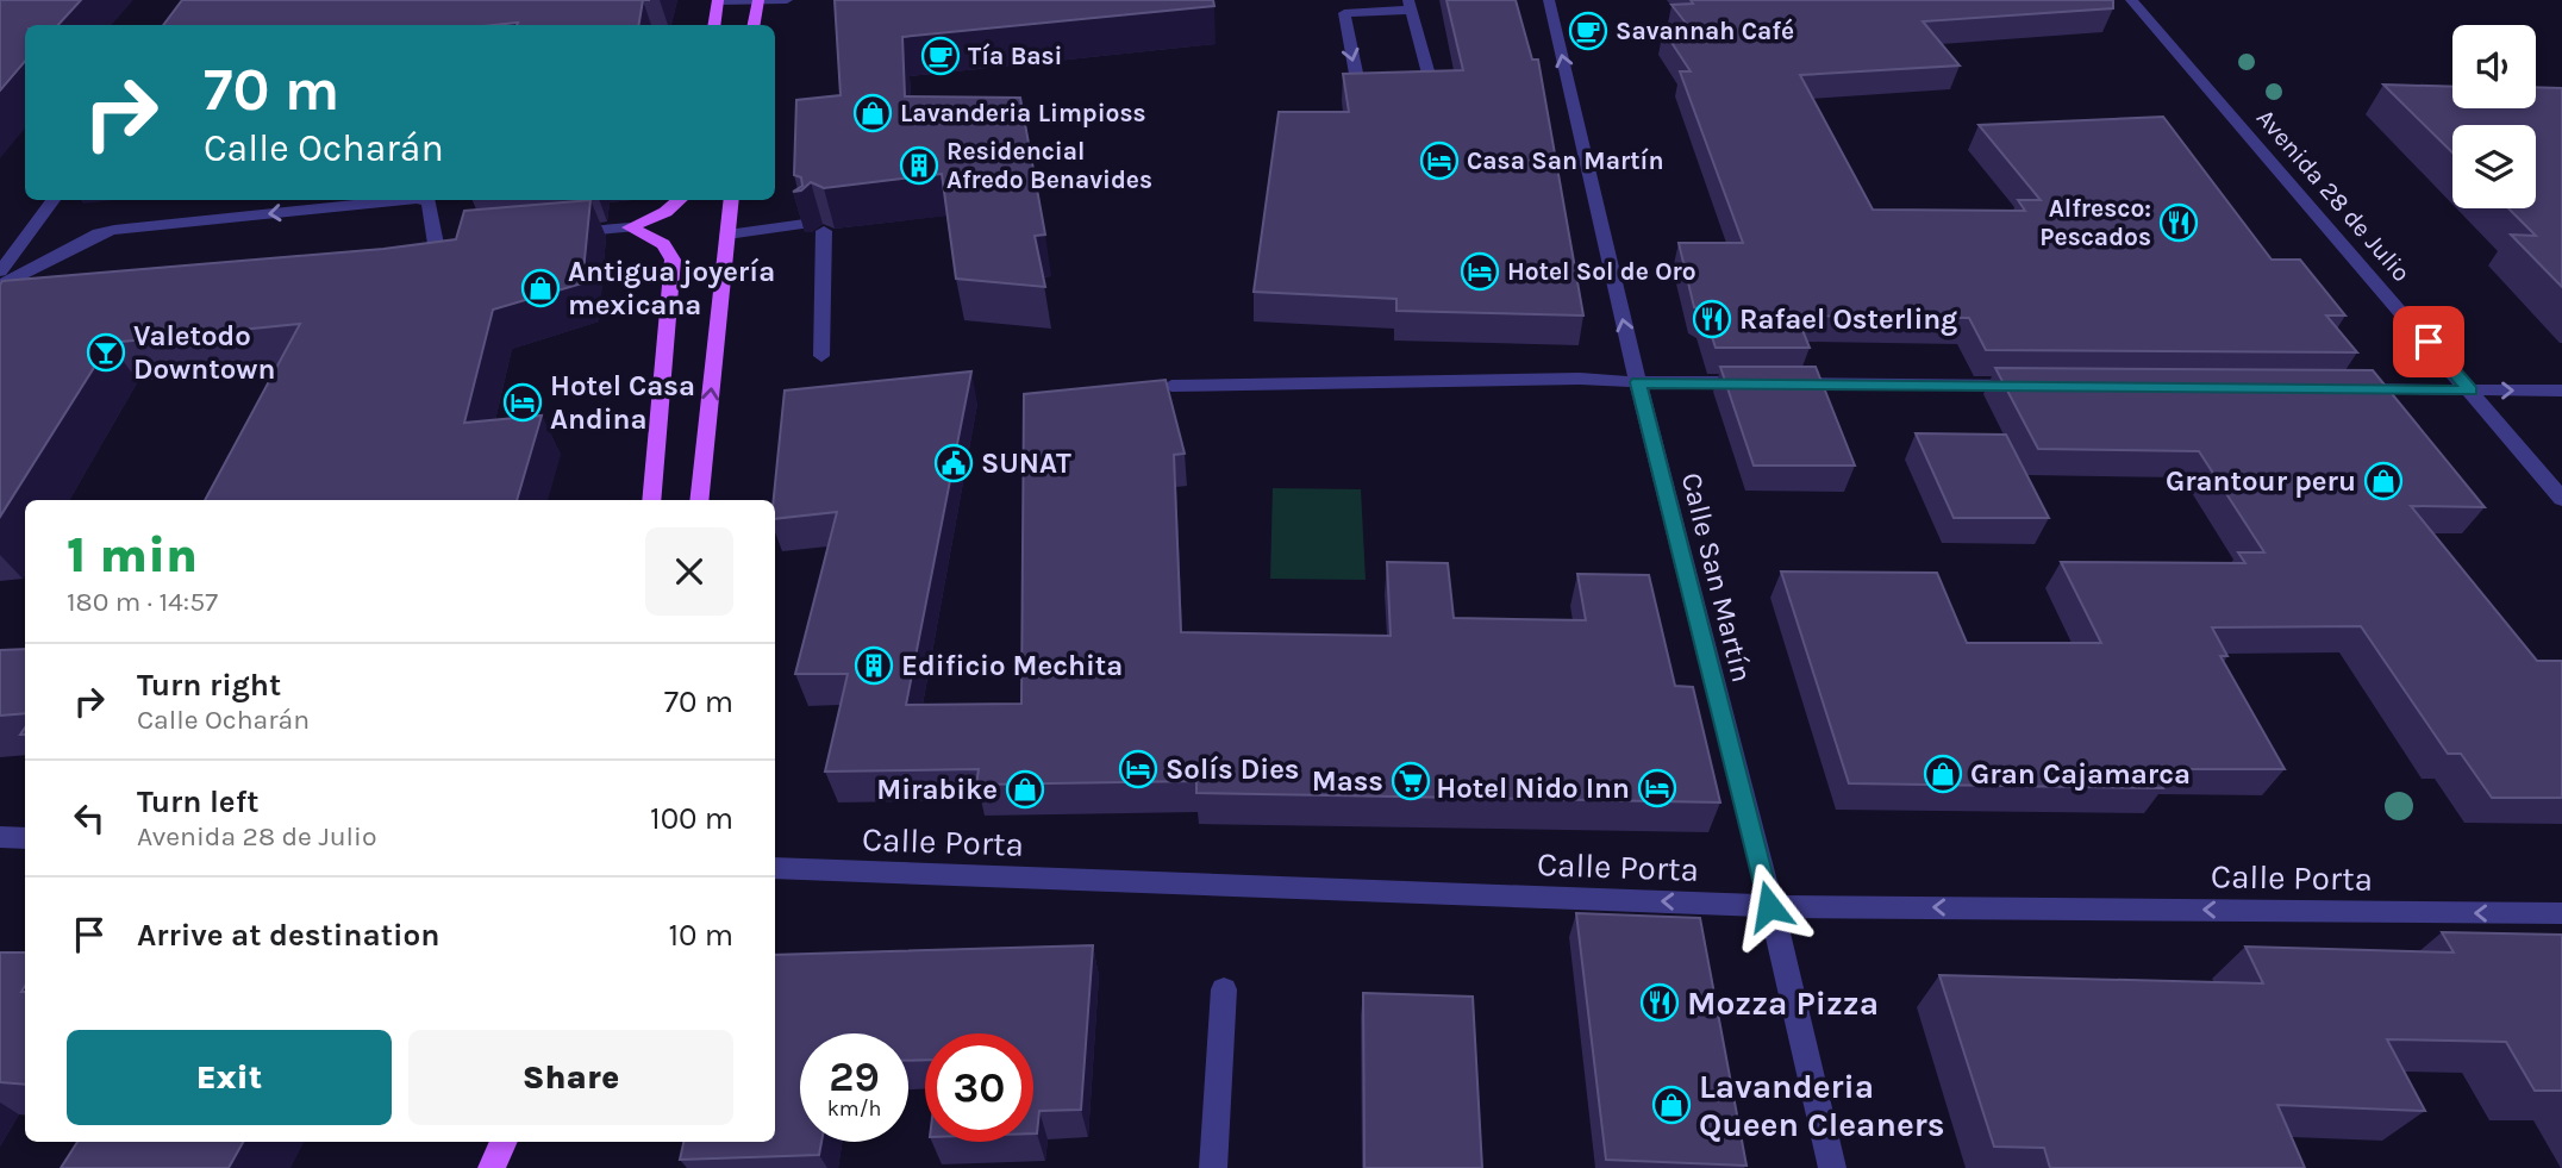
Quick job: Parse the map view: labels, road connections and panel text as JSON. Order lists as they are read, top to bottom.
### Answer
{
  "streets": {
    "street": ["Avenida 28 de Julio", "Calle San Martín", "Calle Porta"]
  },
  "crossings": [
    ["Calle San Martín", "Calle Porta"]
  ],
  "one_way": ["Calle Porta"],
  "places": {
    "cafe": ["Savannah Café", "Tía Basi"],
    "shop": [
      "Lavanderia Limpioss",
      "Antigua joyería mexicana",
      "Grantour peru",
      "Gran Cajamarca",
      "Mirabike",
      "Lavanderia Queen Cleaners"
    ],
    "hotel": [
      "Casa San Martín",
      "Hotel Sol de Oro",
      "Hotel Casa Andina",
      "Solís Dies",
      "Hotel Nido Inn"
    ],
    "building": ["Residencial Afredo Benavides", "Edificio Mechita"],
    "restaurant": ["Alfresco: Pescados", "Rafael Osterling", "Mozza Pizza"],
    "bar": ["Valetodo Downtown"],
    "public building": ["SUNAT"],
    "supermarket": ["Mass"]
  },
  "page": {
    "turn": ["70 m", "Calle Ocharán"],
    "heading": ["1 min", "180 m · 14:57"],
    "list": [
      {
        "name": "Turn right",
        "note": "Calle Ocharán",
        "value": "70 m"
      },
      {
        "name": "Turn left",
        "note": "Avenida 28 de Julio",
        "value": "100 m"
      },
      {
        "name": "Arrive at destination",
        "value": "10 m"
      }
    ],
    "buttons": ["Exit", "Share"],
    "speed": "29 km/h",
    "limit": "30"
  }
}
